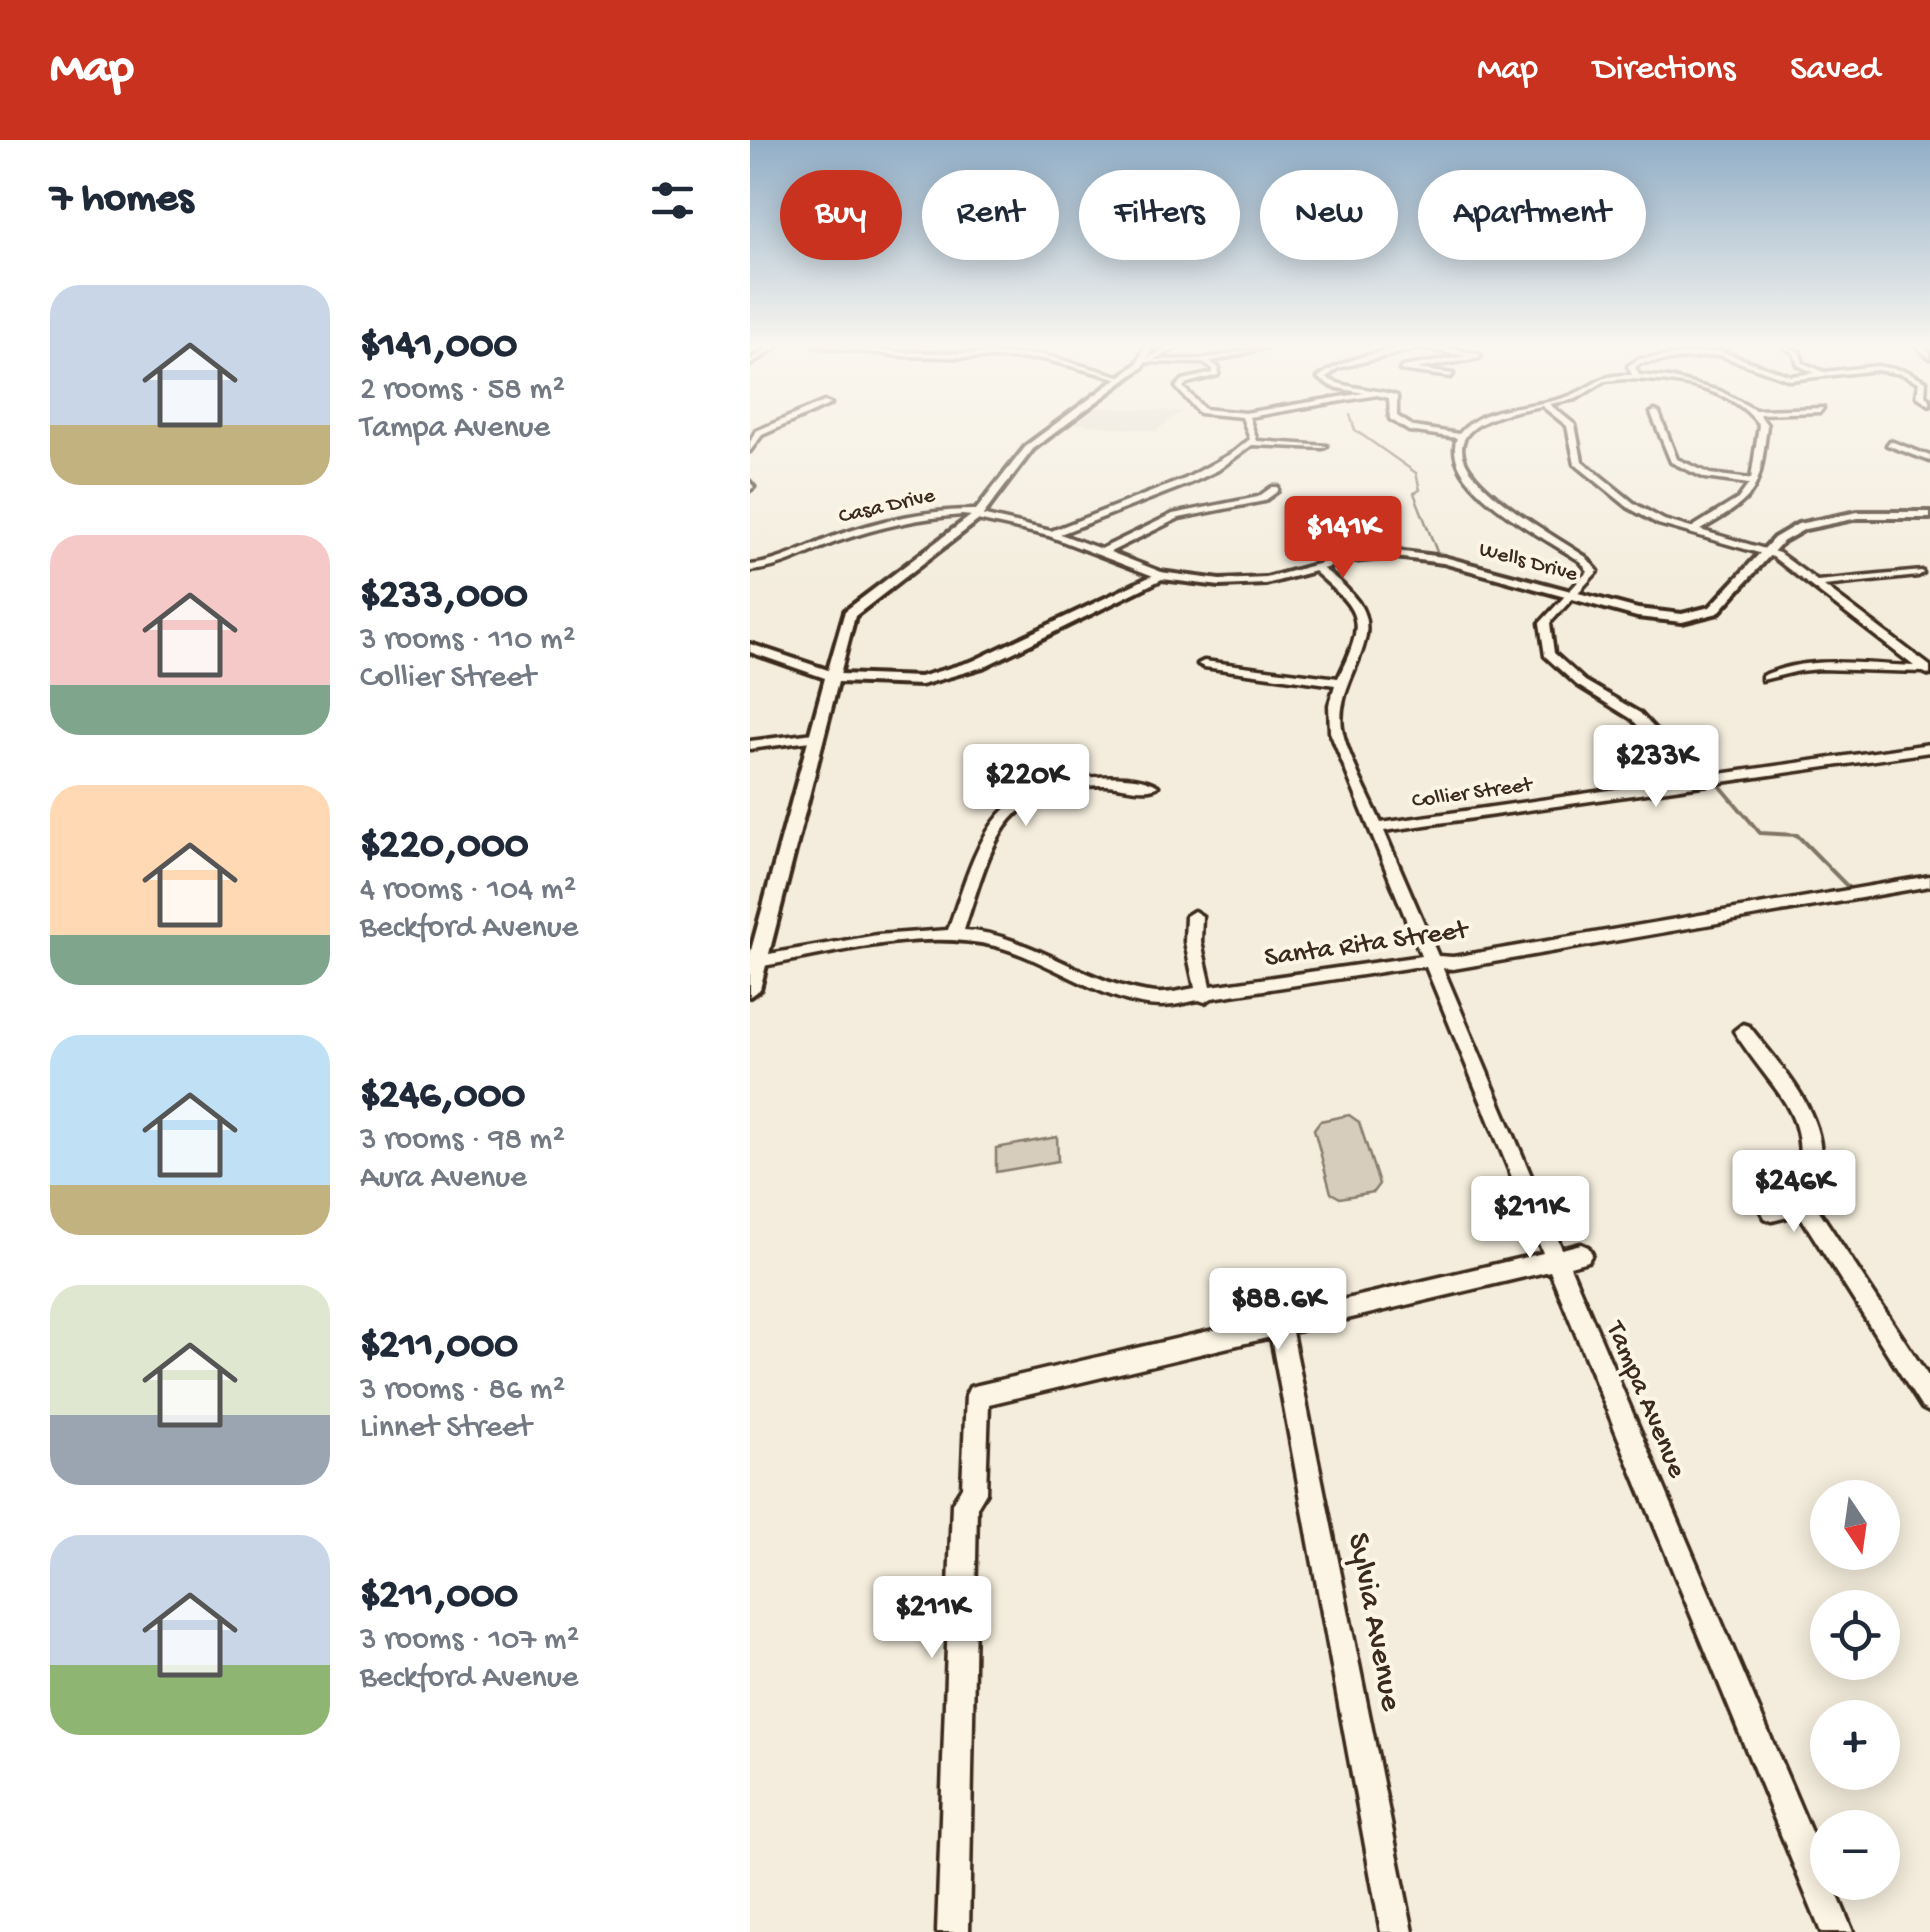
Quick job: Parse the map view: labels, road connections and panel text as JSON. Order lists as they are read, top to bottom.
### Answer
{
  "streets": {
    "main road": ["Wells Drive"],
    "street": [
      "Casa Drive",
      "Collier Street",
      "Santa Rita Street",
      "Tampa Avenue",
      "Sylvia Avenue"
    ]
  },
  "crossings": [
    ["Casa Drive", "Wells Drive"],
    ["Wells Drive", "Tampa Avenue"],
    ["Collier Street", "Tampa Avenue"],
    ["Santa Rita Street", "Tampa Avenue"]
  ],
  "north": "bottom",
  "page": {
    "header": "Map",
    "nav": ["Map", "Directions", "Saved"],
    "heading": "7 homes",
    "chip": [
      "Buy",
      "Rent",
      "Filters",
      "New",
      "Apartment"
    ],
    "list": [
      {
        "name": "$141,000",
        "note": "2 rooms · 58 m² · Tampa Avenue"
      },
      {
        "name": "$233,000",
        "note": "3 rooms · 110 m² · Collier Street"
      },
      {
        "name": "$220,000",
        "note": "4 rooms · 104 m² · Beckford Avenue"
      },
      {
        "name": "$246,000",
        "note": "3 rooms · 98 m² · Aura Avenue"
      },
      {
        "name": "$211,000",
        "note": "3 rooms · 86 m² · Linnet Street"
      },
      {
        "name": "$211,000",
        "note": "3 rooms · 107 m² · Beckford Avenue"
      }
    ],
    "price": [
      "$141K",
      "$233K",
      "$220K",
      "$246K",
      "$211K",
      "$88.6K",
      "$211K"
    ],
    "map_buttons": ["+", "−"]
  }
}
